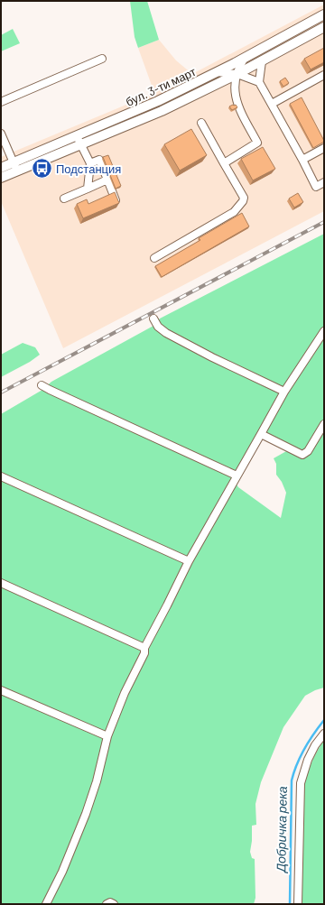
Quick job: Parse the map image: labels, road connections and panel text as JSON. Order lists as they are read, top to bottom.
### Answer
{
  "streets": {
    "main road": ["бул. 3-ти март"]
  },
  "water": ["Добричка река"],
  "places": {
    "bus stop": ["Подстанция"]
  }
}
